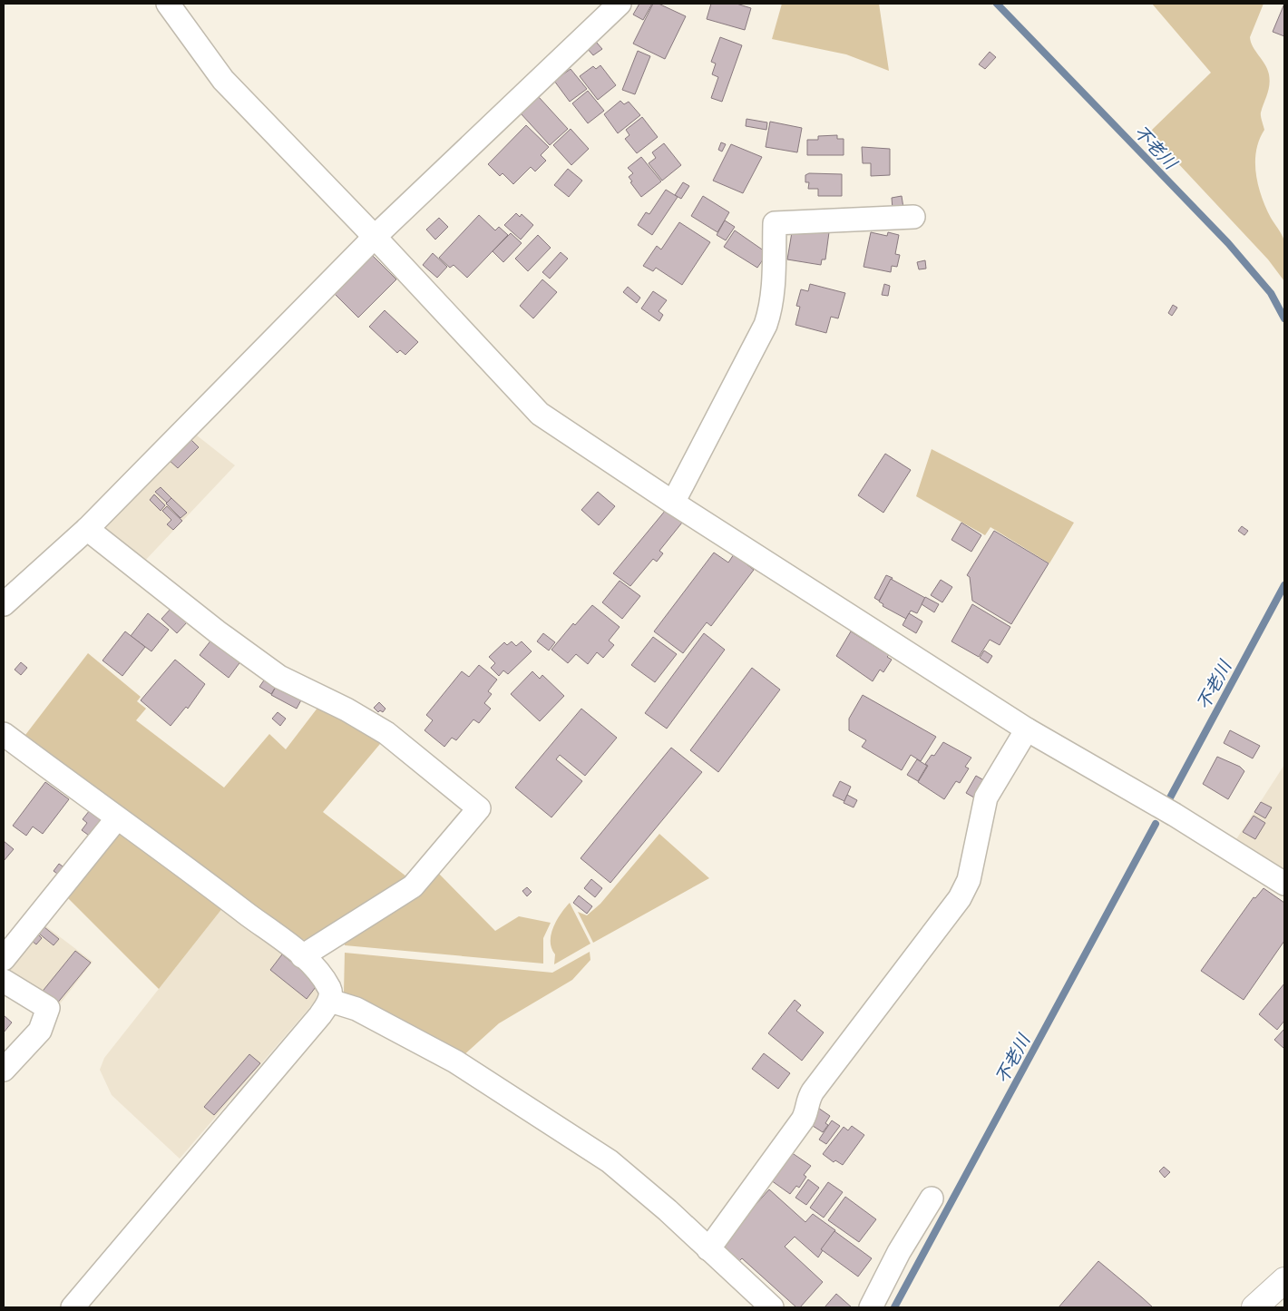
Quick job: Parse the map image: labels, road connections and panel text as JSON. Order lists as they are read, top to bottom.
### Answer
{
  "water": ["不老川"]
}
